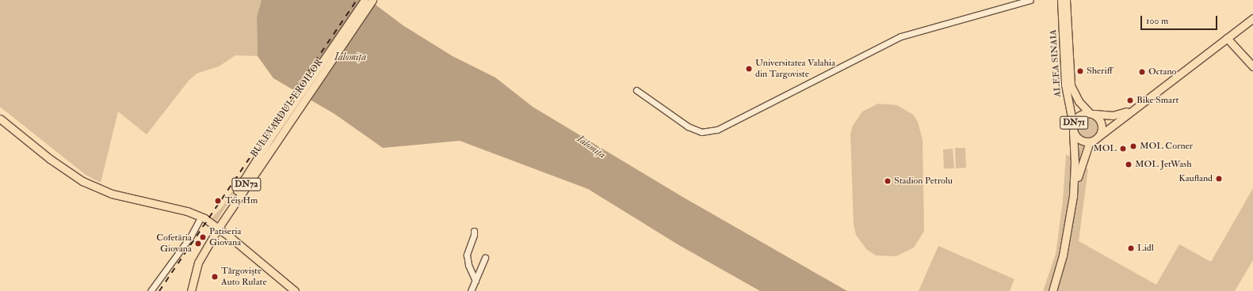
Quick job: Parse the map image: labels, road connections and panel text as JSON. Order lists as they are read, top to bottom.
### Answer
{
  "streets": {
    "main road": [
      "ALEEA SINAIA",
      "BULEVARDUL EROILOR",
      "DN71",
      "DN72"
    ]
  },
  "crossings": [
    ["ALEEA SINAIA", "DN71"]
  ],
  "water": ["Ialomița"],
  "places": [
    "Universitatea Valahia din Targoviste",
    "Sheriff",
    "Octano",
    "Bike Smart",
    "MOL Corner",
    "MOL",
    "MOL JetWash",
    "Kaufland",
    "Stadion Petrolu",
    "Teiș Hm",
    "Patiseria Giovana",
    "Cofetăria Giovana",
    "Lidl",
    "Târgoviște Auto Rulate"
  ],
  "scale_bar": "100 m"
}
